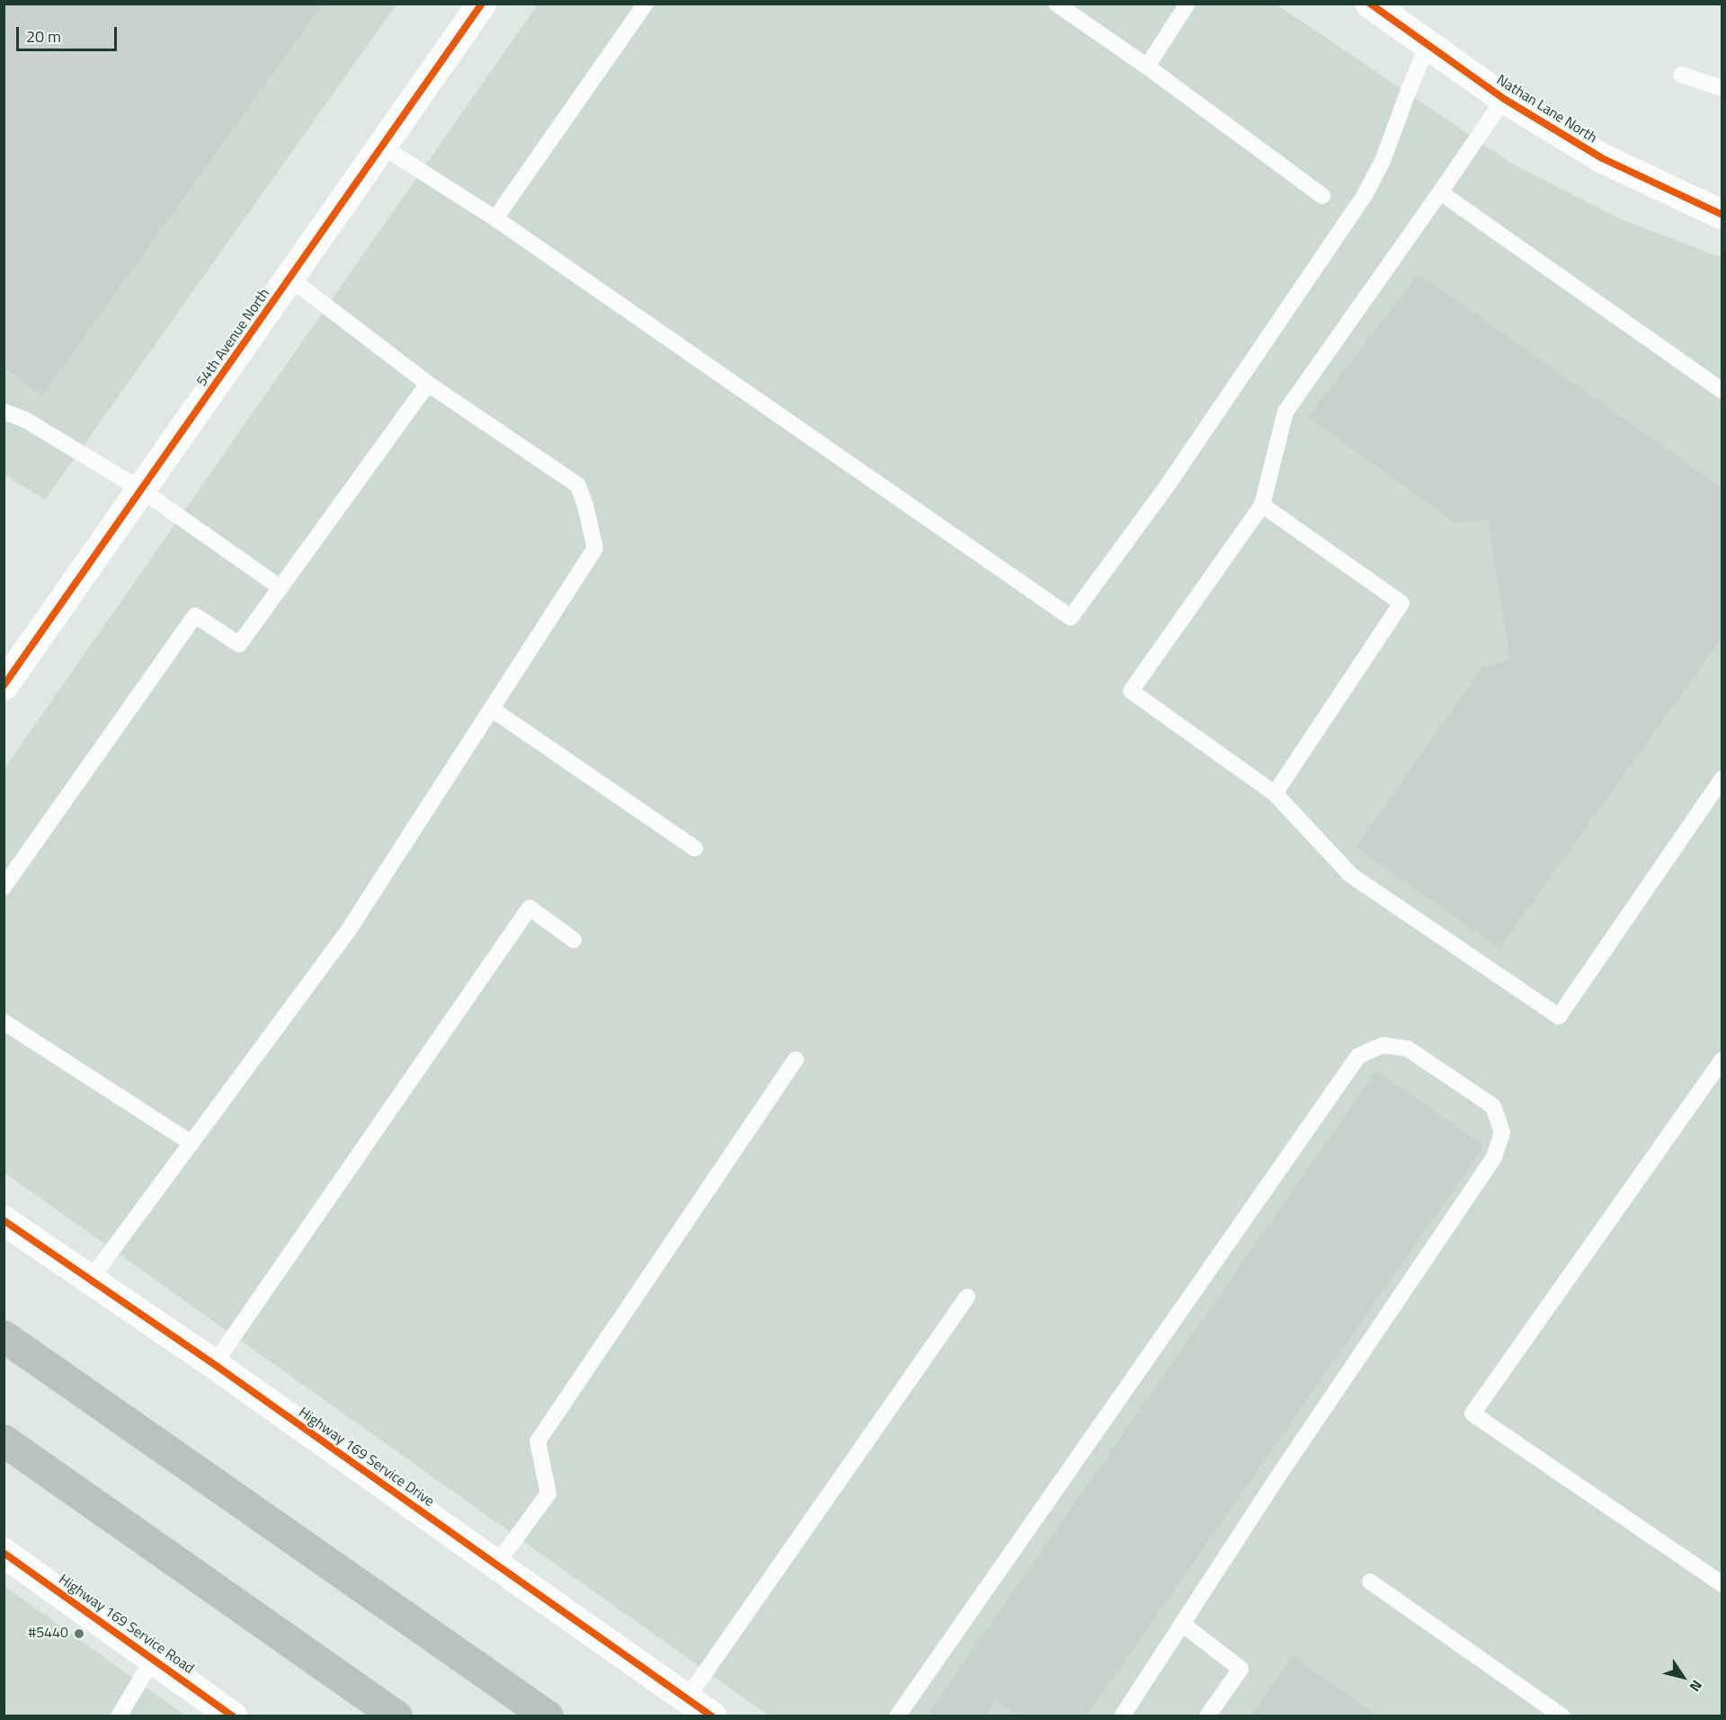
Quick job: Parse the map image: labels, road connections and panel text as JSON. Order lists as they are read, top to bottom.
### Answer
{
  "streets": {
    "street": [
      "Nathan Lane North",
      "54th Avenue North",
      "Highway 169 Service Drive",
      "Highway 169 Service Road"
    ]
  },
  "places": ["#5440"],
  "scale_bar": "20 m",
  "north": "bottom right"
}
